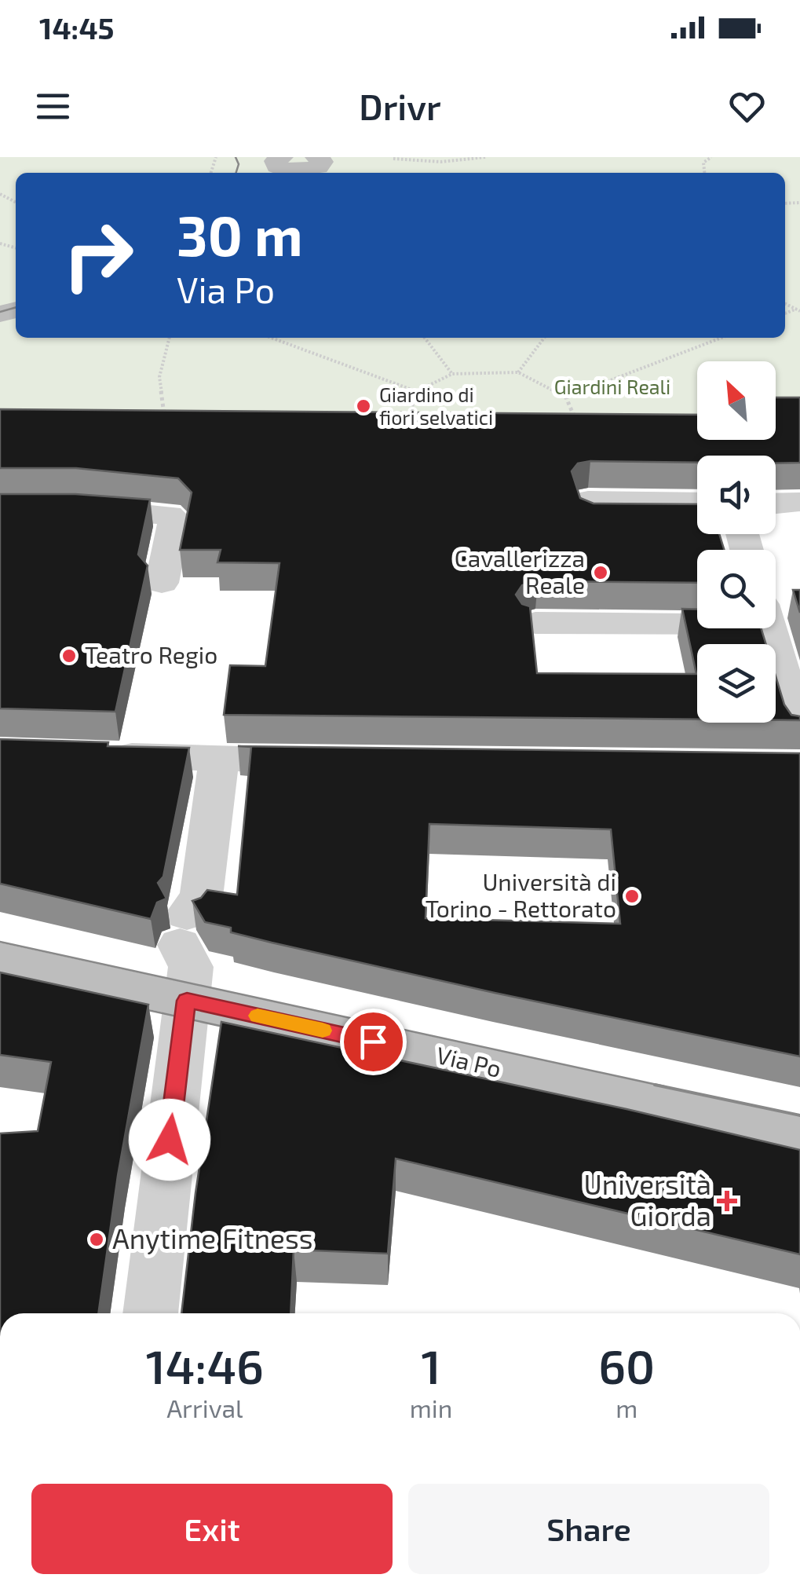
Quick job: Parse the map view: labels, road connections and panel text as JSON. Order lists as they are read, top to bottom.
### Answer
{
  "streets": {
    "street": ["Via Po"]
  },
  "parks": ["Giardini Reali"],
  "places": {
    "other": [
      "Giardino di fiori selvatici",
      "Cavallerizza Reale",
      "Teatro Regio",
      "Università di Torino - Rettorato",
      "Anytime Fitness"
    ],
    "health": ["Università Giorda"]
  },
  "north": "top left",
  "page": {
    "status": "14:45",
    "header": "Drivr",
    "turn": ["30 m", "Via Po"],
    "eta": [
      "14:46",
      "Arrival",
      "1",
      "min",
      "60",
      "m"
    ],
    "buttons": ["Exit", "Share"]
  }
}
